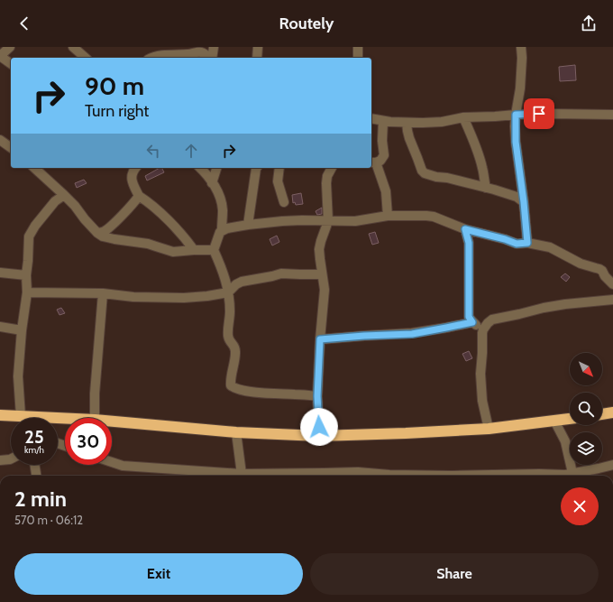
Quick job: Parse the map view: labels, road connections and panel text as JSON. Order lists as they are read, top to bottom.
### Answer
{
  "north": "bottom right",
  "page": {
    "header": "Routely",
    "turn": ["90 m", "Turn right"],
    "speed": "25 km/h",
    "limit": "30",
    "heading": ["2 min", "570 m · 06:12"],
    "buttons": ["Exit", "Share"]
  }
}
